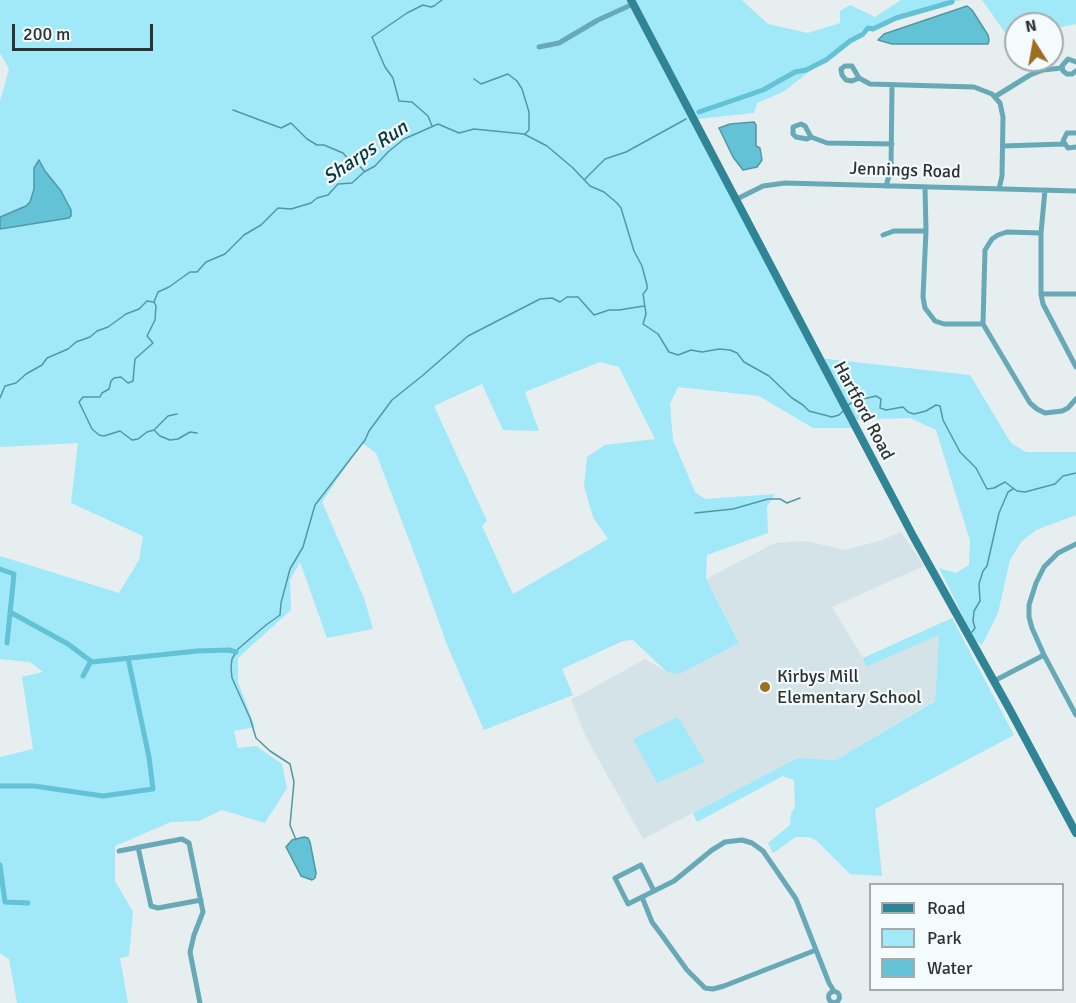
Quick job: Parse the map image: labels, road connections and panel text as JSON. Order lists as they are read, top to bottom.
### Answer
{
  "streets": {
    "street": ["Jennings Road", "Hartford Road"]
  },
  "crossings": [
    ["Jennings Road", "Hartford Road"]
  ],
  "water": ["Sharps Run"],
  "places": ["Kirbys Mill Elementary School"],
  "legend": ["Road", "Park", "Water"],
  "scale_bar": "200 m",
  "north": "top"
}
